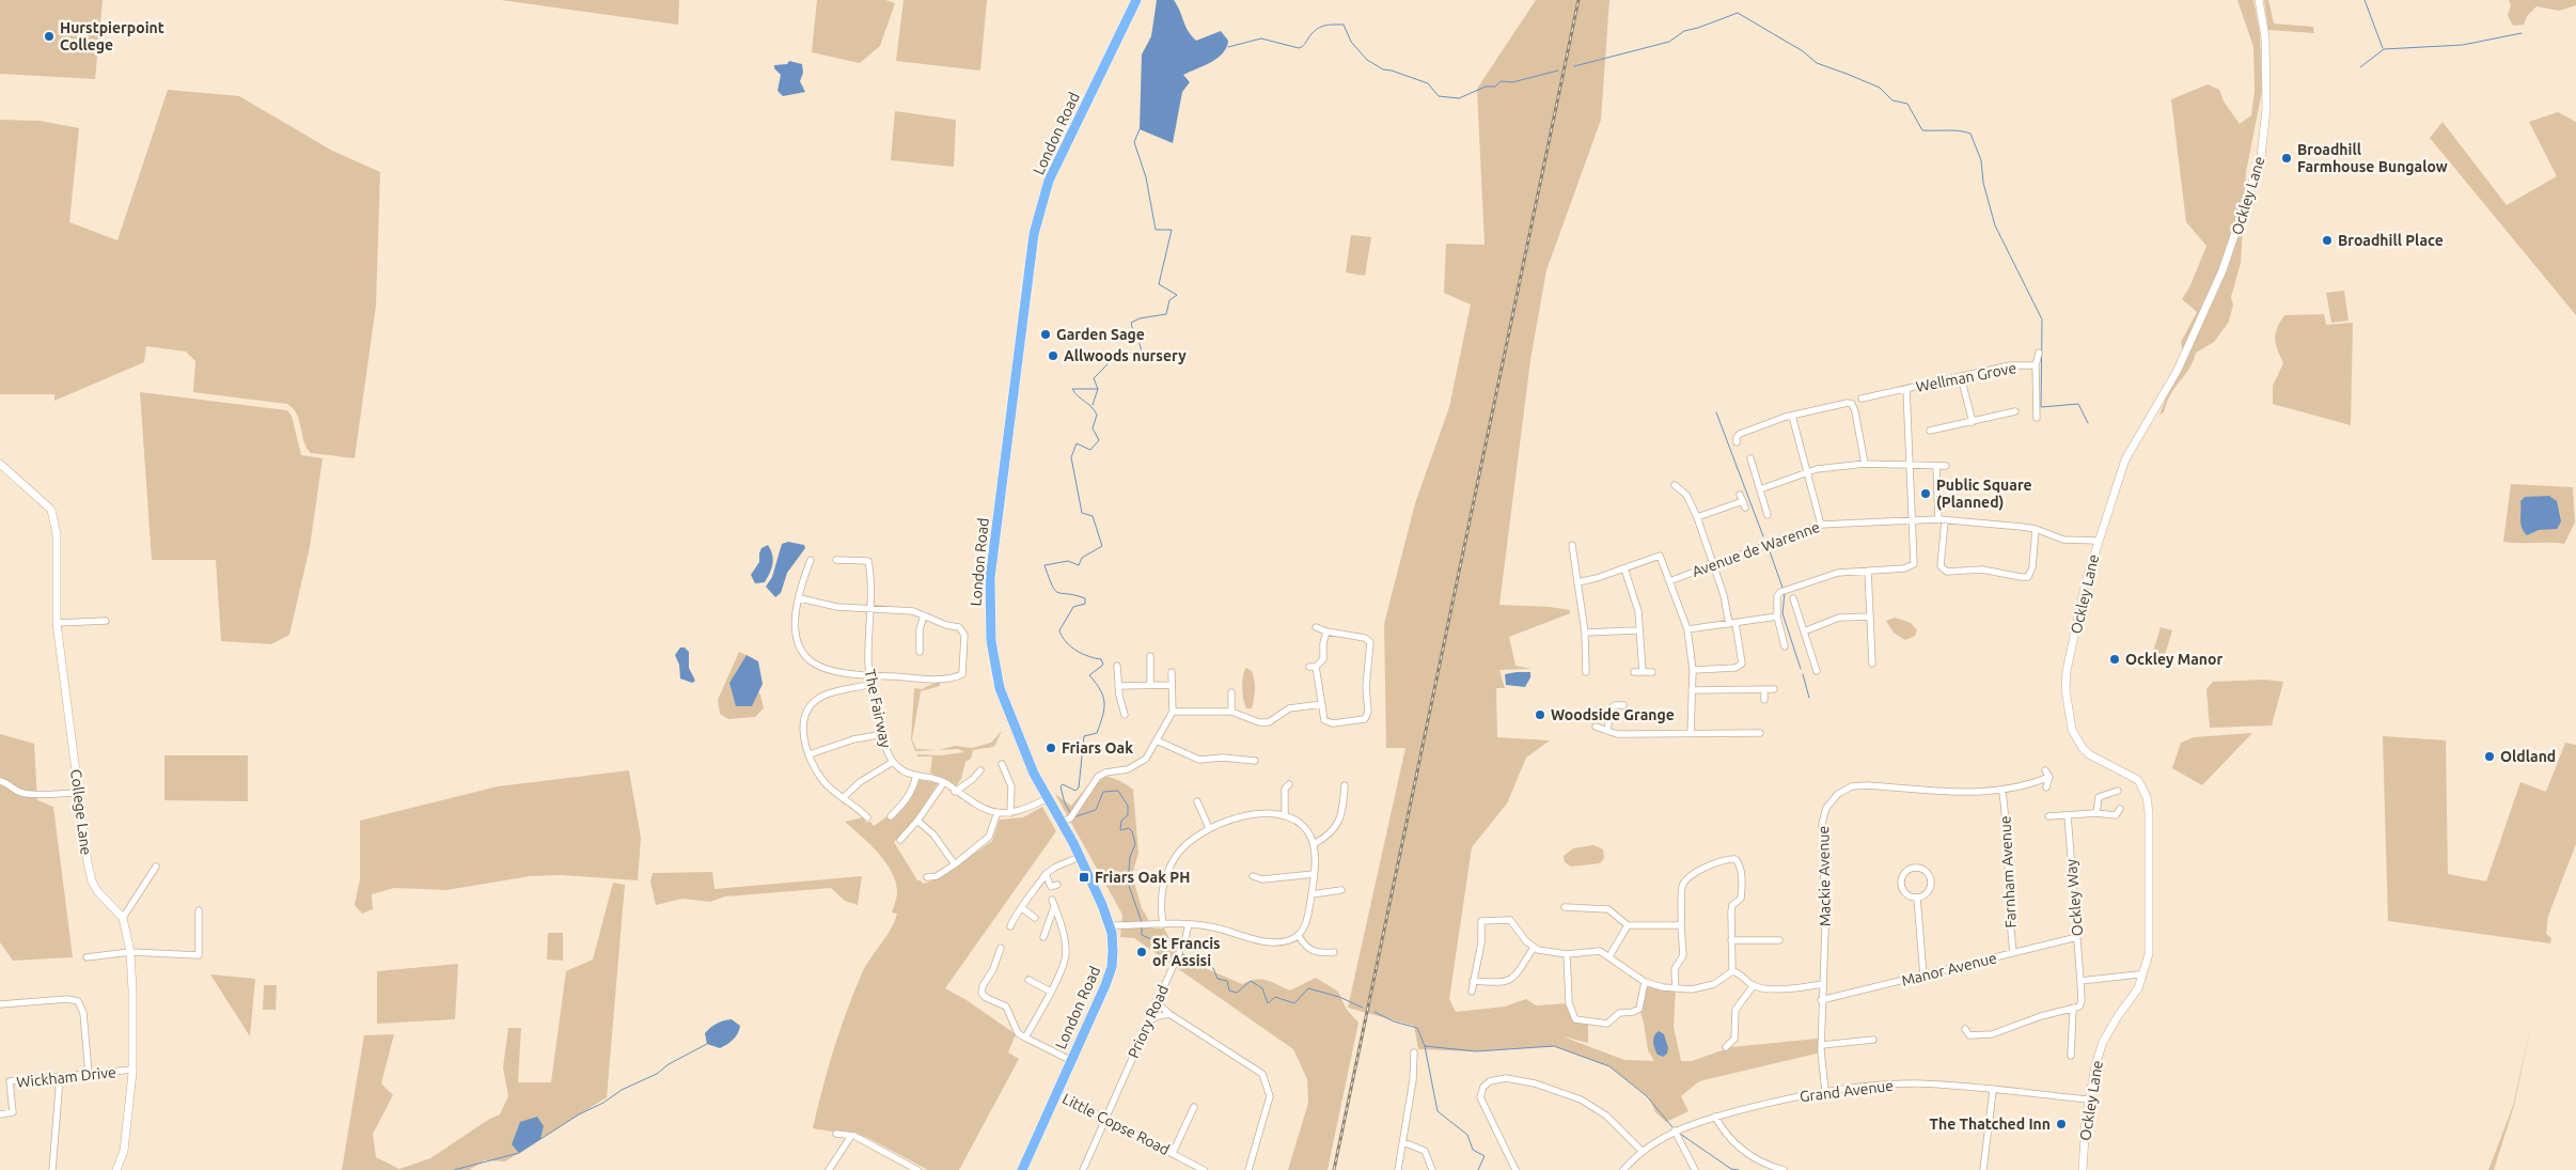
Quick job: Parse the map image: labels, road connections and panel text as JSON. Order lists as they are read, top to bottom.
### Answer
{
  "streets": {
    "main road": ["London Road"],
    "street": [
      "Ockley Lane",
      "Wellman Grove",
      "Avenue de Warenne",
      "The Fairway",
      "College Lane",
      "Farnham Avenue",
      "Mackie Avenue",
      "Ockley Way",
      "Manor Avenue",
      "Priory Road",
      "Wickham Drive",
      "Grand Avenue",
      "Little Copse Road"
    ]
  },
  "crossings": [
    ["London Road", "The Fairway"],
    ["London Road", "Little Copse Road"],
    ["Ockley Lane", "Avenue de Warenne"],
    ["Ockley Lane", "Grand Avenue"],
    ["Farnham Avenue", "Mackie Avenue"],
    ["Farnham Avenue", "Manor Avenue"],
    ["Mackie Avenue", "Manor Avenue"],
    ["Mackie Avenue", "Grand Avenue"],
    ["Ockley Way", "Manor Avenue"],
    ["Priory Road", "Little Copse Road"]
  ],
  "places": {
    "other": [
      "Hurstpierpoint College",
      "Broadhill Farmhouse Bungalow",
      "Broadhill Place",
      "Garden Sage",
      "Allwoods nursery",
      "Public Square (Planned)",
      "Ockley Manor",
      "Woodside Grange",
      "Friars Oak",
      "Oldland",
      "St Francis of Assisi",
      "The Thatched Inn"
    ],
    "transit": ["Friars Oak PH"]
  }
}
